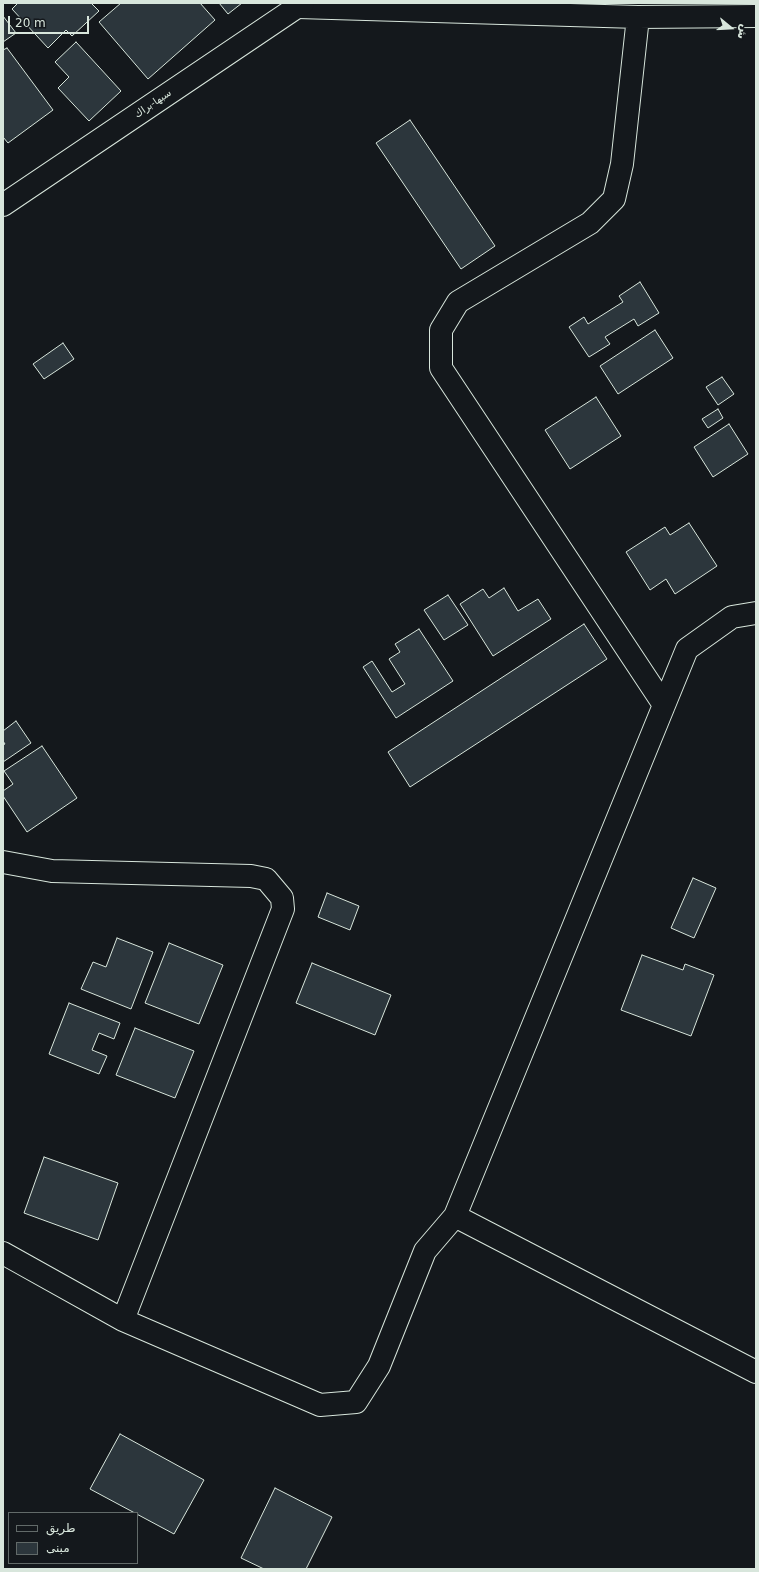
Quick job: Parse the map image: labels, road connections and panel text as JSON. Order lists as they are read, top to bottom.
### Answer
{
  "streets": {
    "main road": ["سبها-براك"]
  },
  "legend": ["طريق", "مبنى"],
  "scale_bar": "20 m",
  "north": "right"
}
